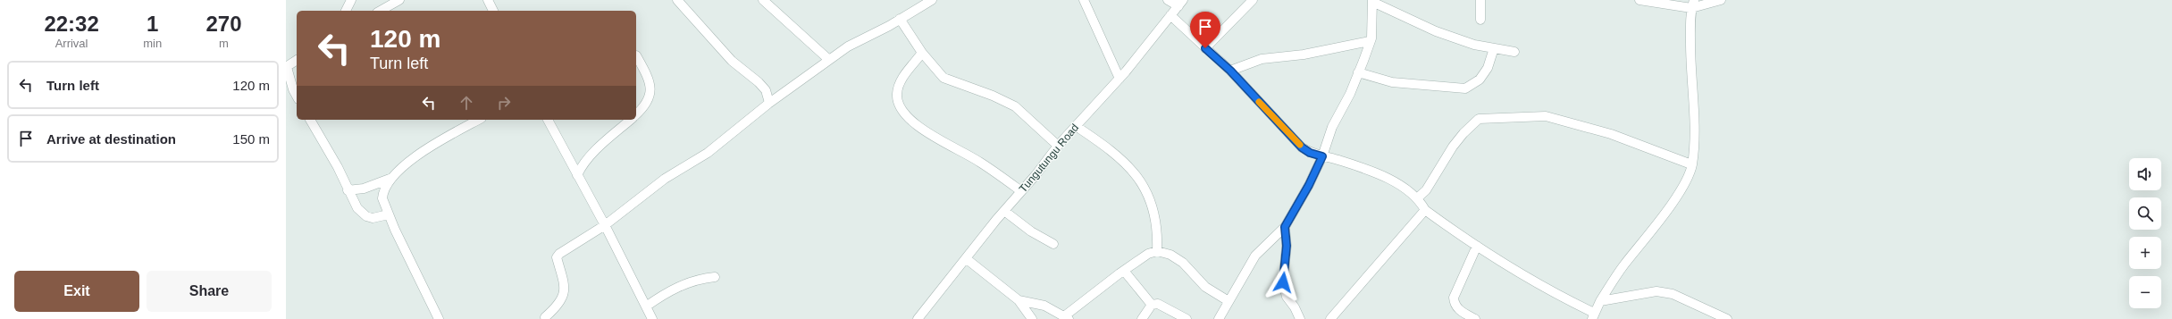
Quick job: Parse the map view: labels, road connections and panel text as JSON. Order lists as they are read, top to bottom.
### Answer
{
  "streets": {
    "street": ["Tungutungu Road"]
  },
  "page": {
    "eta": [
      "22:32",
      "Arrival",
      "1",
      "min",
      "270",
      "m"
    ],
    "turn": ["120 m", "Turn left"],
    "list": [
      {
        "name": "Turn left",
        "value": "120 m"
      },
      {
        "name": "Arrive at destination",
        "value": "150 m"
      }
    ],
    "map_buttons": ["+", "−"],
    "buttons": ["Exit", "Share"]
  }
}
